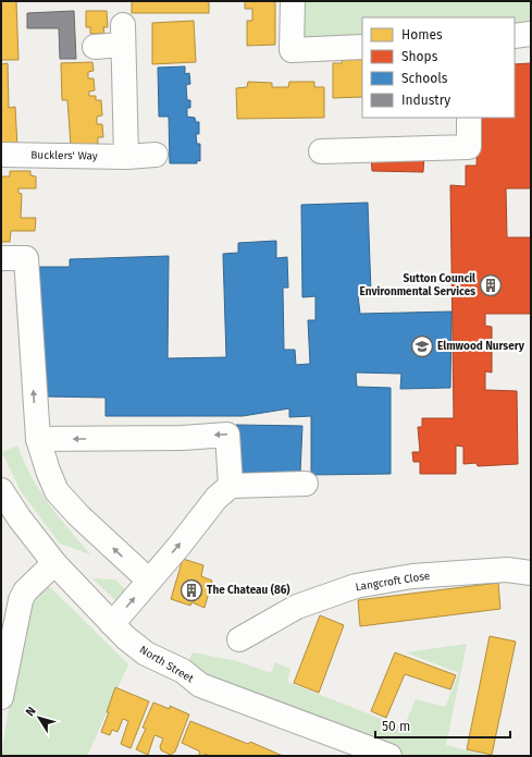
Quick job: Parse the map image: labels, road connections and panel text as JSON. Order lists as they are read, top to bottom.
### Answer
{
  "streets": {
    "street": ["Bucklers' Way", "Langcroft Close", "North Street"]
  },
  "places": {
    "building": ["Sutton Council Environmental Services", "The Chateau (86)"],
    "school or university": ["Elmwood Nursery"]
  },
  "legend": [
    "Homes",
    "Shops",
    "Schools",
    "Industry"
  ],
  "scale_bar": "50 m",
  "north": "top left"
}
